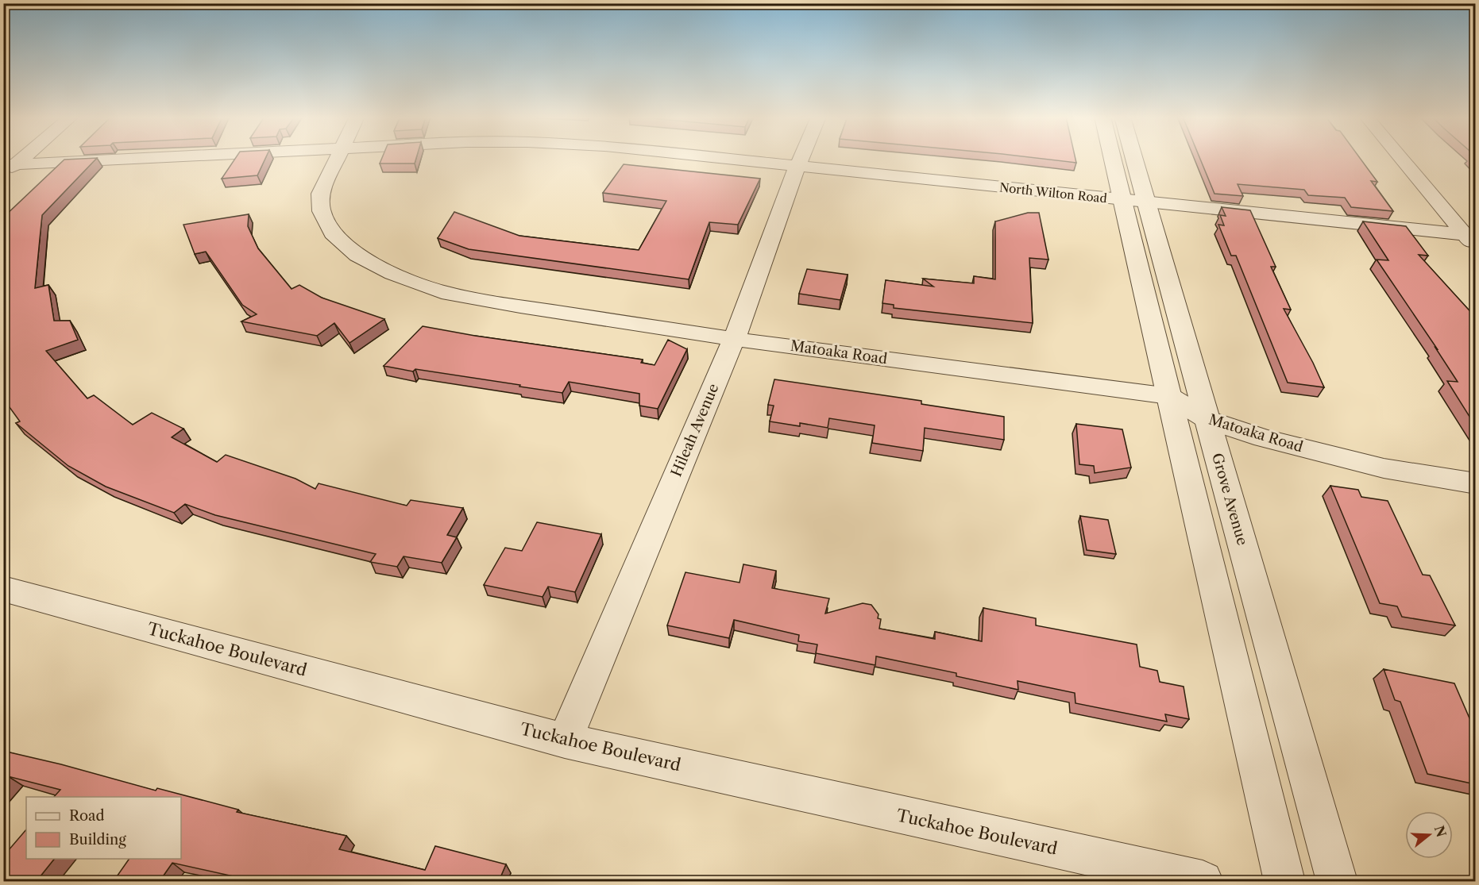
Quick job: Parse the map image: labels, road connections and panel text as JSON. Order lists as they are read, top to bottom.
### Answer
{
  "streets": {
    "street": [
      "North Wilton Road",
      "Matoaka Road",
      "Hileah Avenue",
      "Grove Avenue",
      "Tuckahoe Boulevard"
    ]
  },
  "crossings": [
    ["North Wilton Road", "Hileah Avenue"],
    ["North Wilton Road", "Grove Avenue"],
    ["Matoaka Road", "Hileah Avenue"],
    ["Matoaka Road", "Grove Avenue"],
    ["Hileah Avenue", "Tuckahoe Boulevard"]
  ],
  "legend": ["Road", "Building"],
  "north": "right"
}
